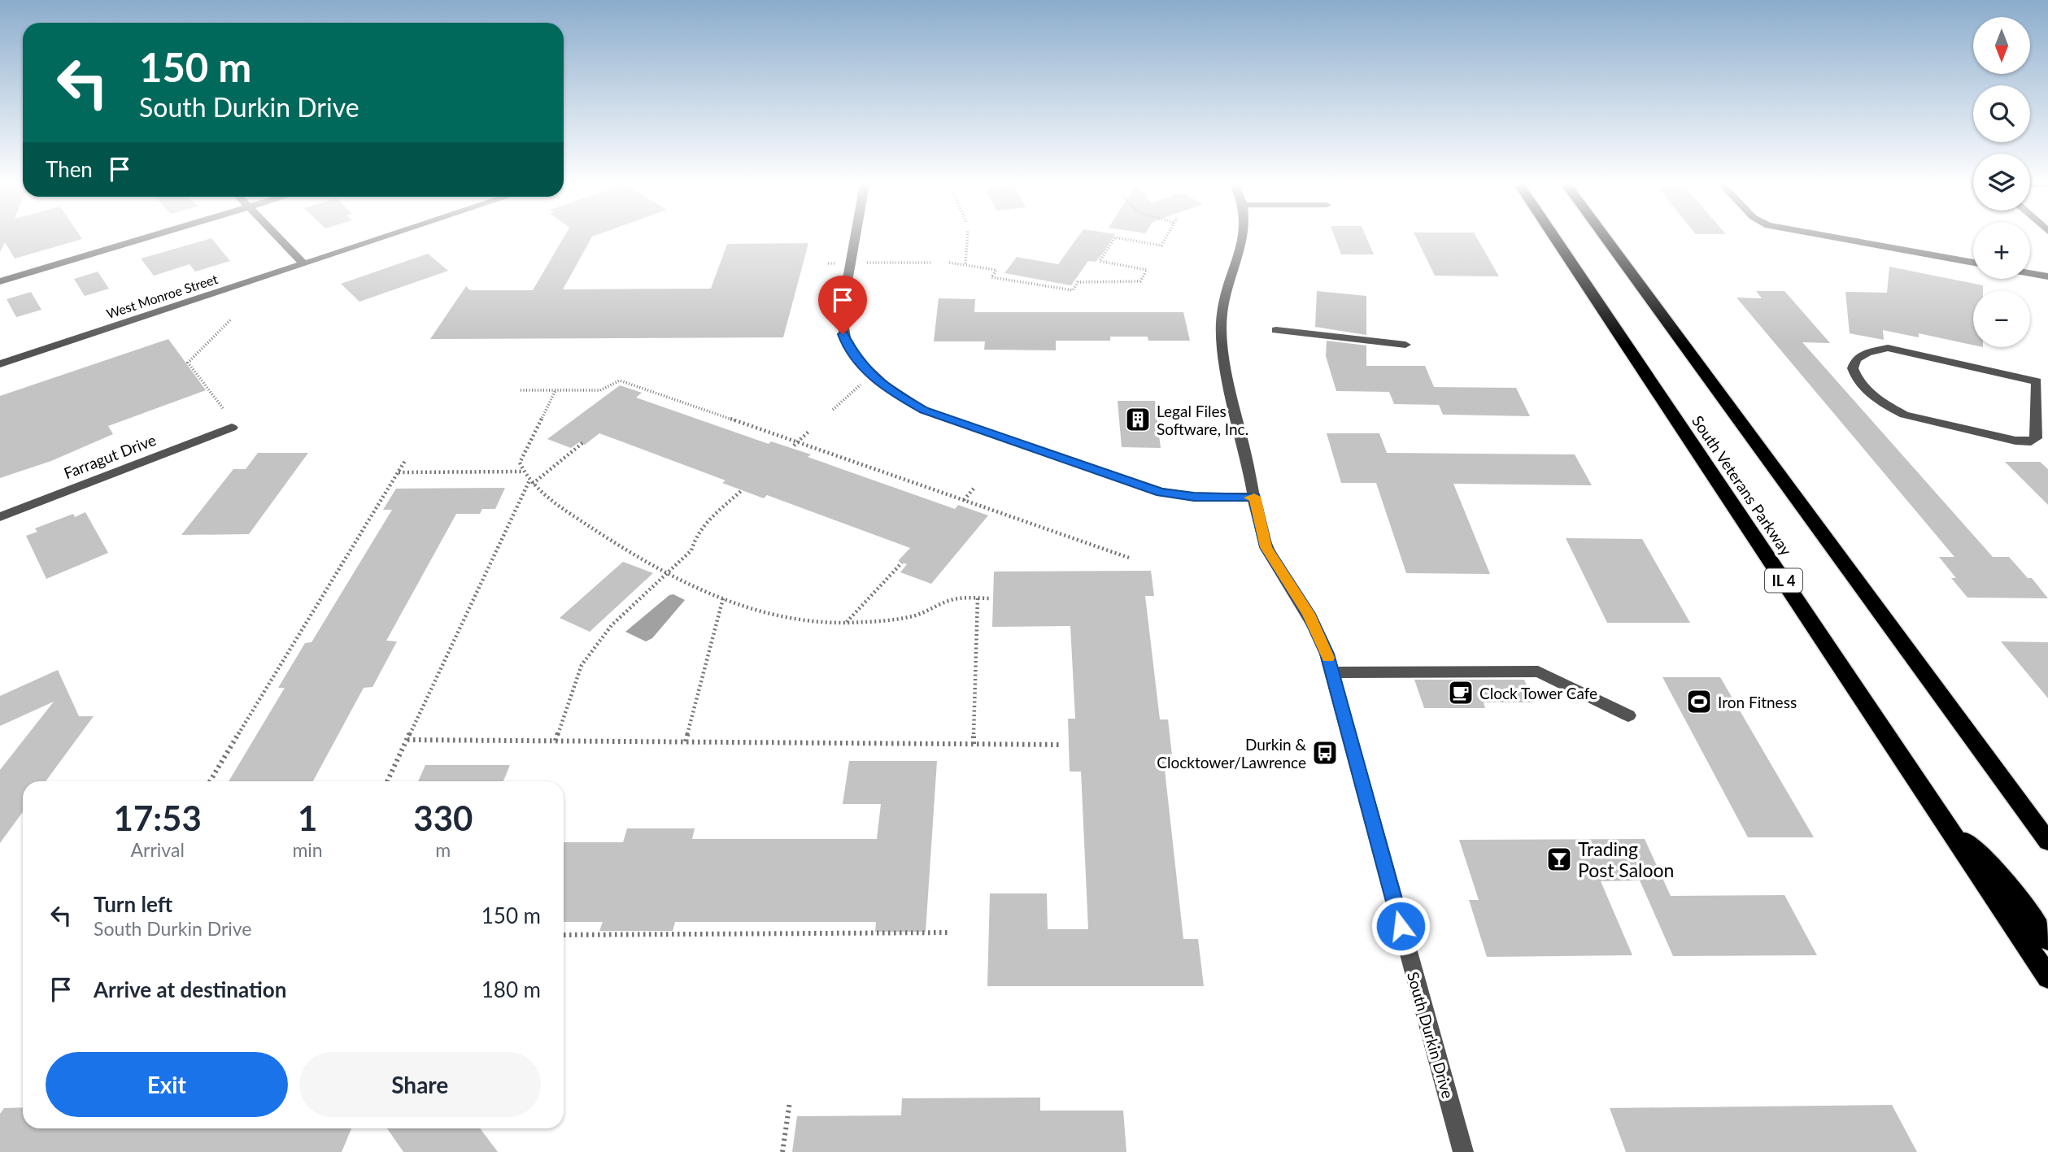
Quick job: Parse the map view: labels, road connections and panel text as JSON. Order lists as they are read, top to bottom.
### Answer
{
  "streets": {
    "highway": ["South Veterans Parkway", "IL 4"],
    "street": ["West Monroe Street", "Farragut Drive", "South Durkin Drive"]
  },
  "places": {
    "building": ["Legal Files Software, Inc."],
    "cafe": ["Clock Tower Cafe"],
    "sports": ["Iron Fitness"],
    "bus stop": ["Durkin & Clocktower/Lawrence"],
    "bar": ["Trading Post Saloon"]
  },
  "north": "bottom",
  "page": {
    "map_buttons": ["+", "−"],
    "turn": ["150 m", "South Durkin Drive"],
    "then": "Then",
    "eta": [
      "17:53",
      "Arrival",
      "1",
      "min",
      "330",
      "m"
    ],
    "list": [
      {
        "name": "Turn left",
        "note": "South Durkin Drive",
        "value": "150 m"
      },
      {
        "name": "Arrive at destination",
        "value": "180 m"
      }
    ],
    "buttons": ["Exit", "Share"]
  }
}
